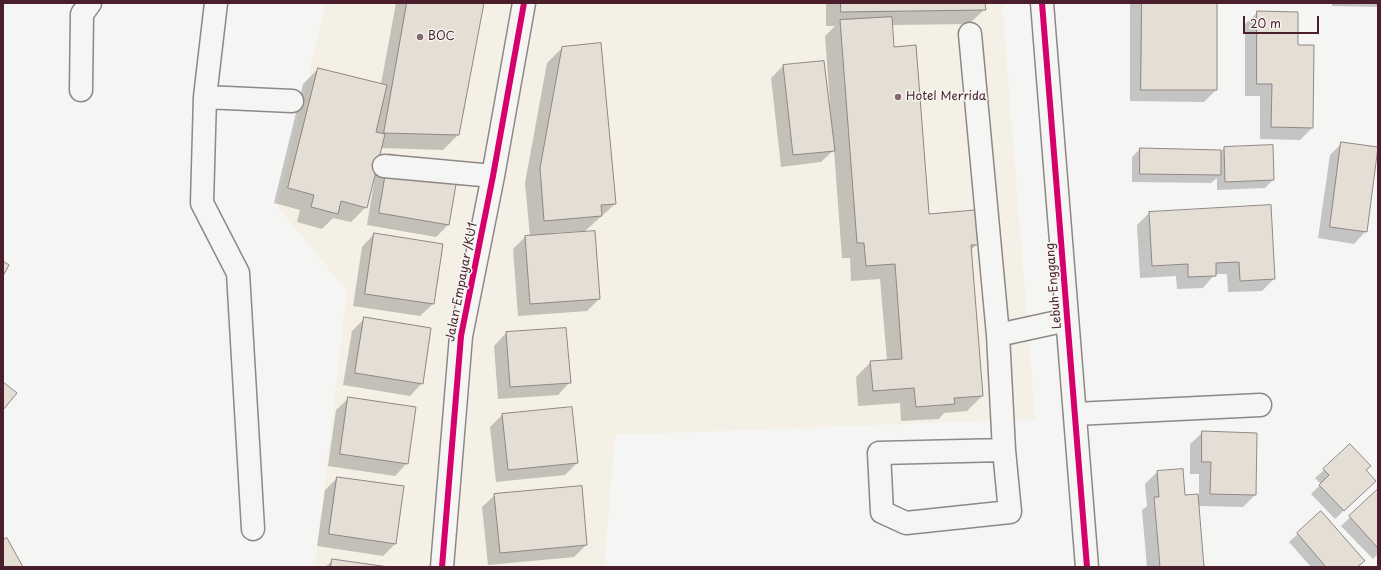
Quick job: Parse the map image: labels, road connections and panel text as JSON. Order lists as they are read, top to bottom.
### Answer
{
  "streets": {
    "street": ["Jalan Empayar /KU1", "Lebuh Enggang"]
  },
  "places": ["BOC", "Hotel Merrida"],
  "scale_bar": "20 m"
}
